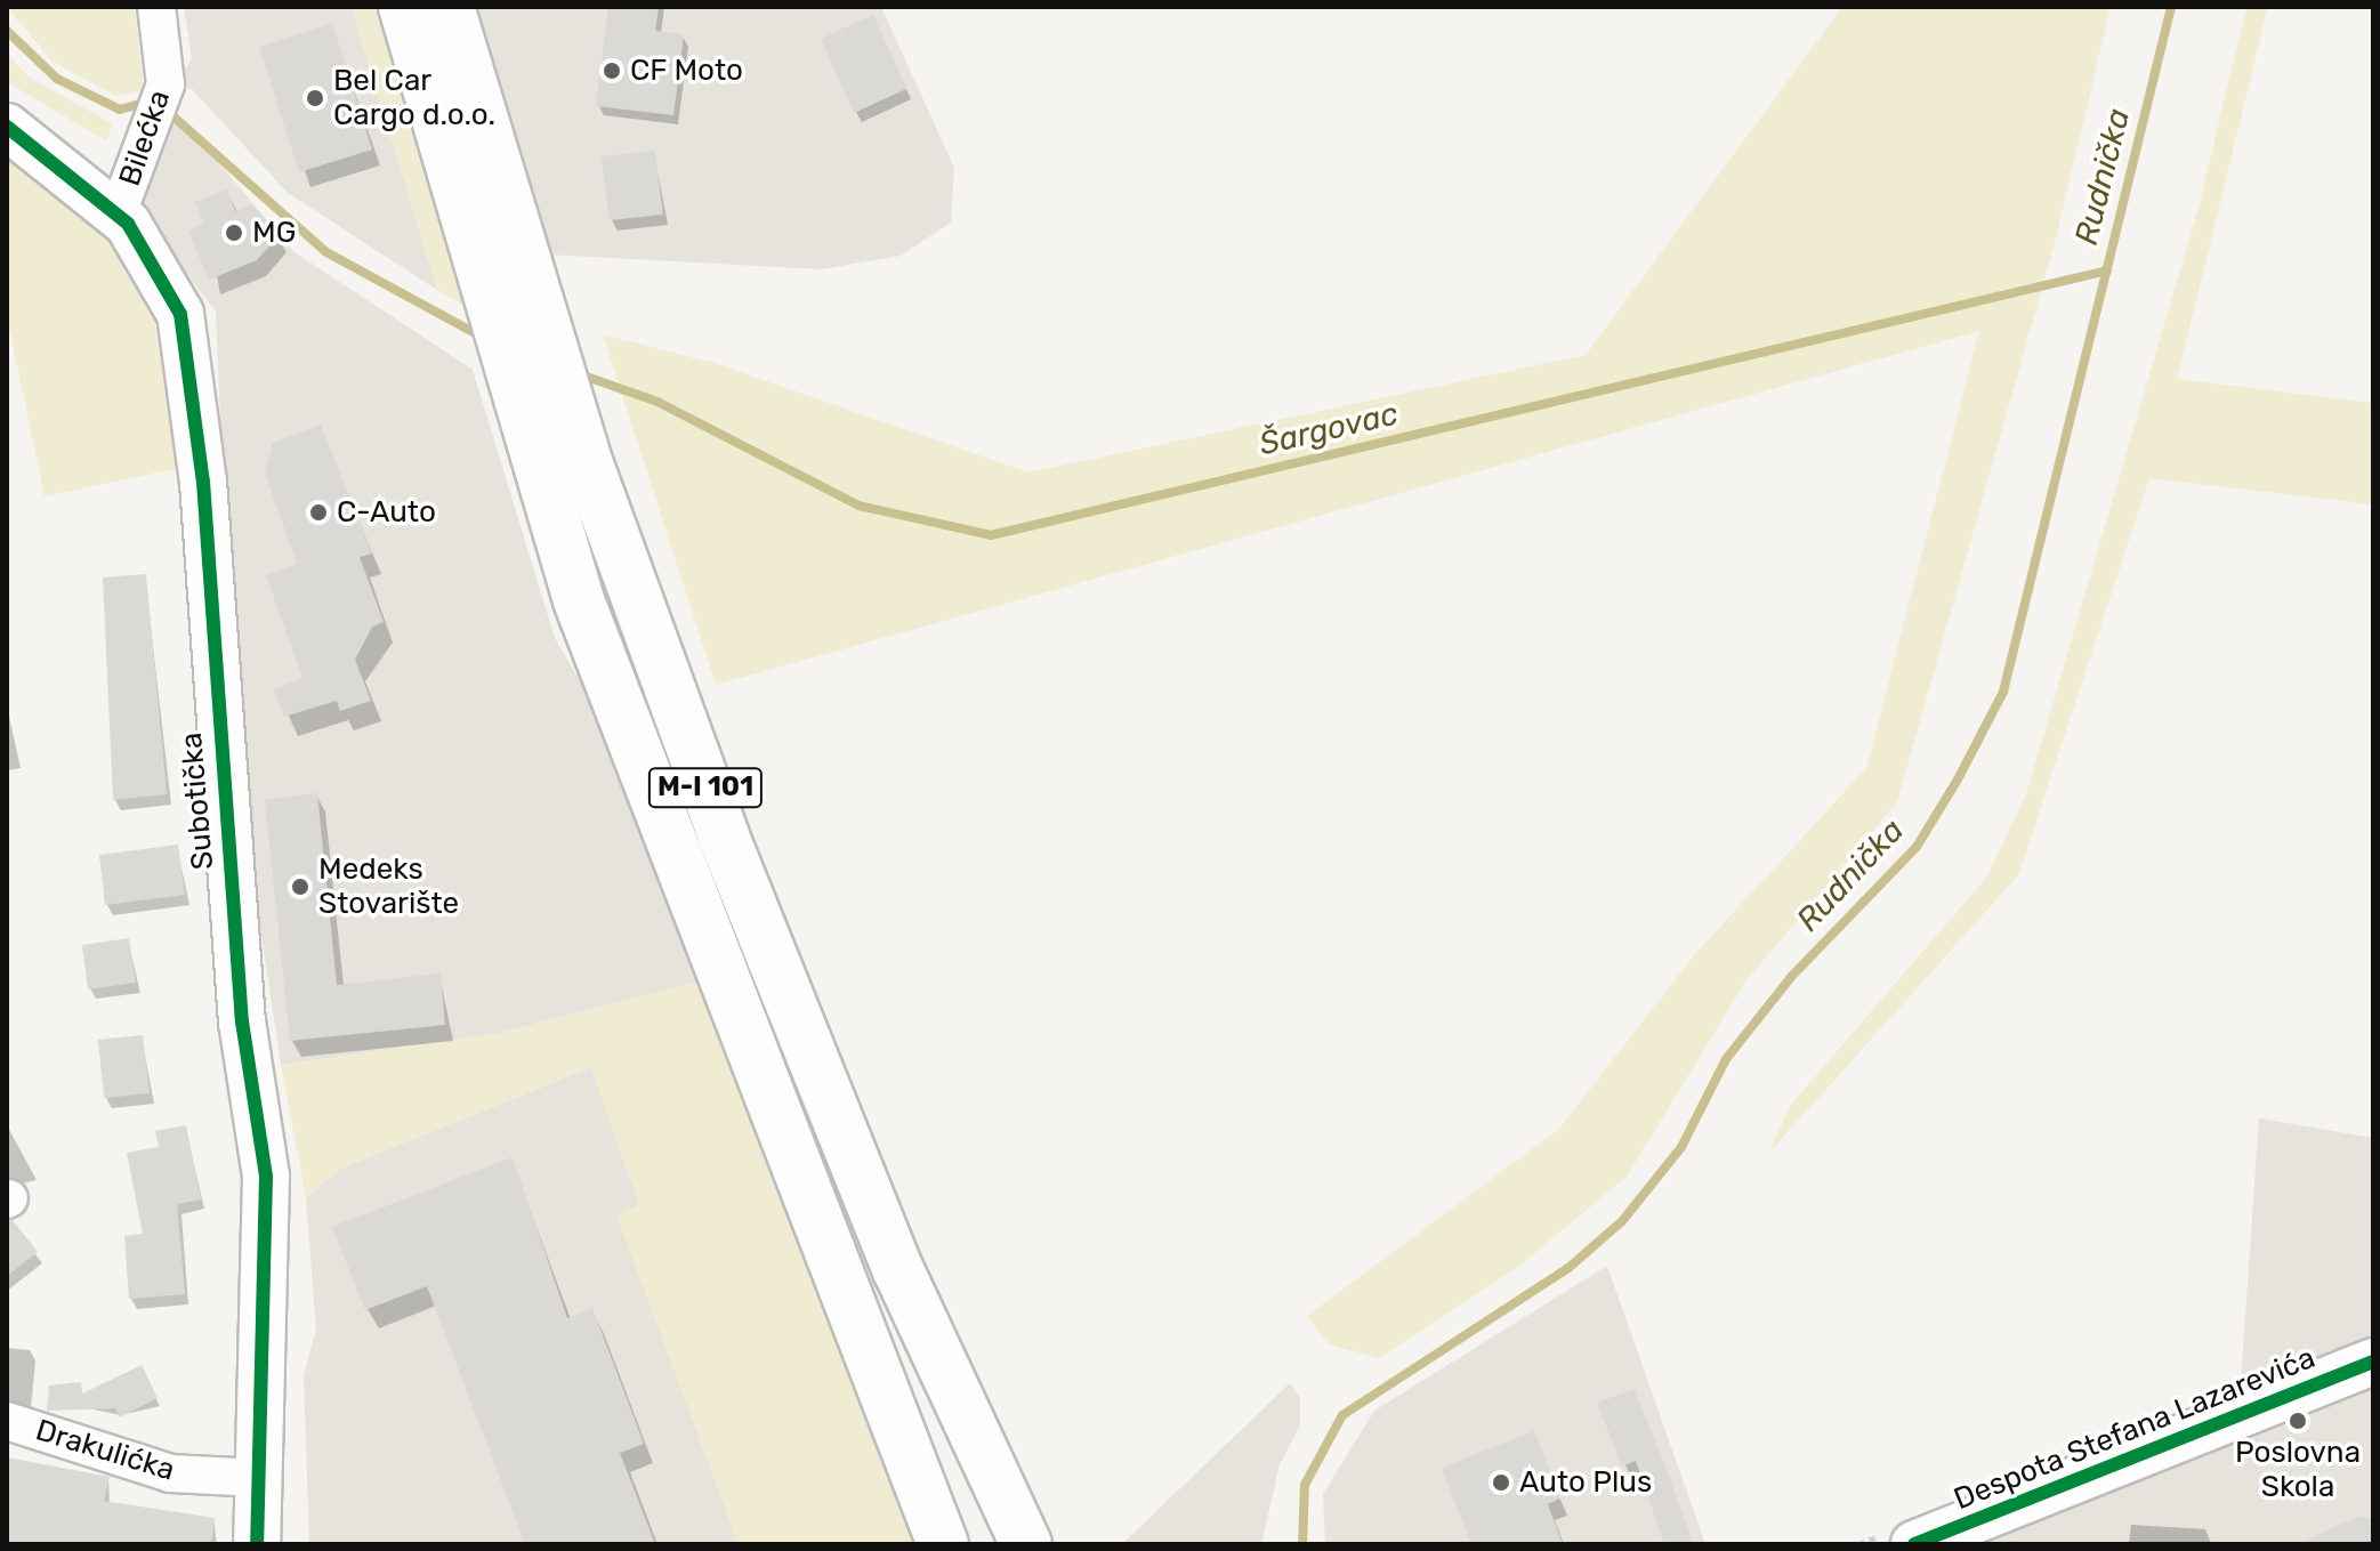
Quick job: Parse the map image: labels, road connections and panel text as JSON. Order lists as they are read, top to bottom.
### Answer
{
  "streets": {
    "main road": ["M-I 101"],
    "street": [
      "Bilećka",
      "Subotička",
      "Despota Stefana Lazarevića",
      "Drakulićka"
    ]
  },
  "crossings": [
    ["Bilećka", "Subotička"],
    ["Subotička", "Drakulićka"]
  ],
  "water": ["Rudnička", "Šargovac"],
  "places": [
    "CF Moto",
    "Bel Car Cargo d.o.o.",
    "MG",
    "C-Auto",
    "Medeks Stovarište",
    "Poslovna Skola",
    "Auto Plus"
  ]
}
